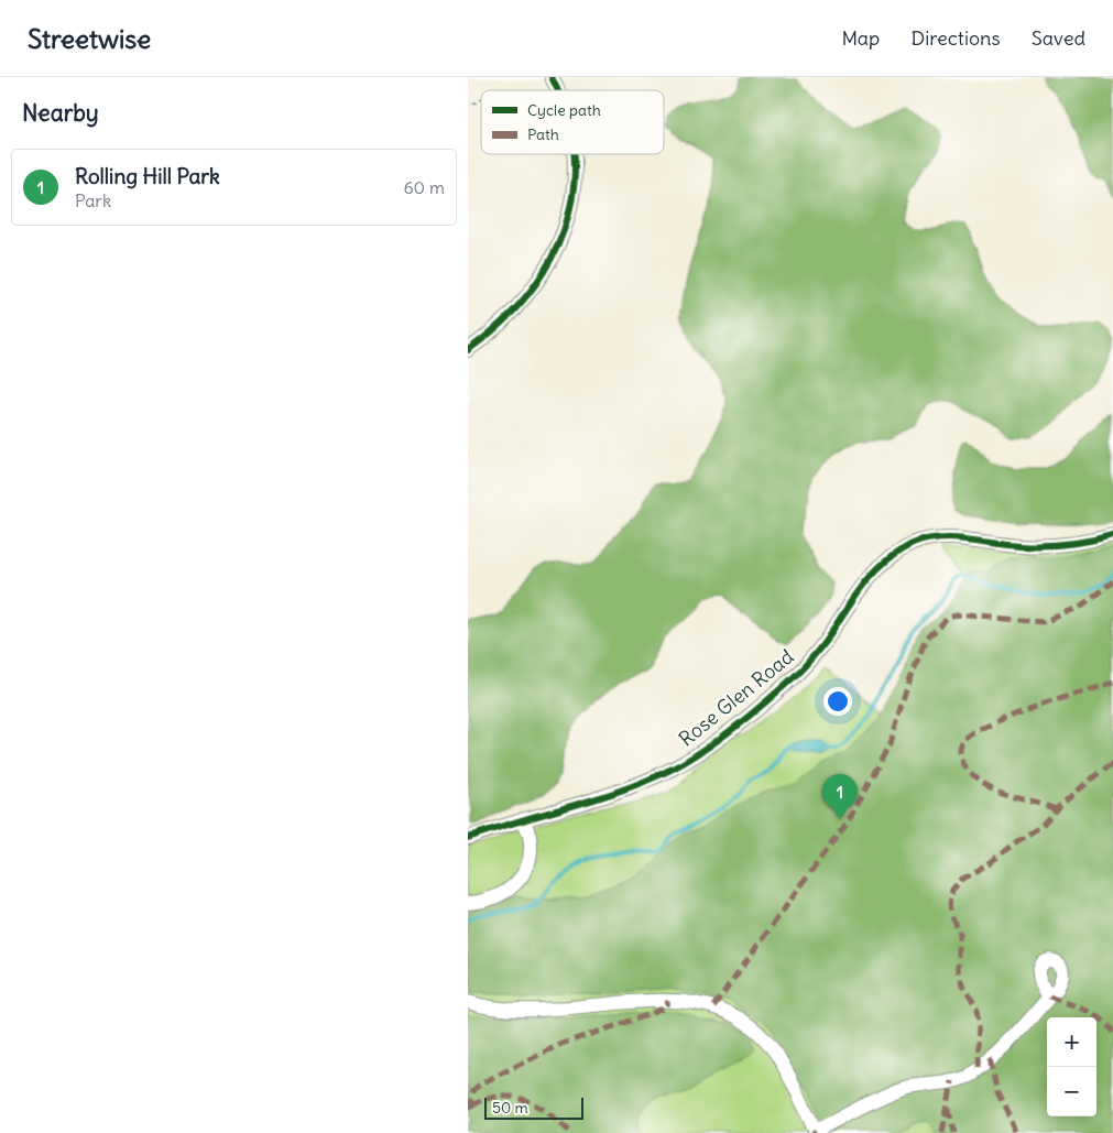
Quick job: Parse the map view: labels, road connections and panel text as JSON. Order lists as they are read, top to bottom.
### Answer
{
  "streets": {
    "street": ["Rose Glen Road"]
  },
  "legend": ["Cycle path", "Path"],
  "scale_bar": "50 m",
  "page": {
    "header": "Streetwise",
    "nav": ["Map", "Directions", "Saved"],
    "heading": "Nearby",
    "list": [
      {
        "mark": "1",
        "name": "Rolling Hill Park",
        "note": "Park",
        "value": "60 m"
      }
    ],
    "pins": "1",
    "map_buttons": ["+", "−"],
    "scale": "50 m"
  }
}
